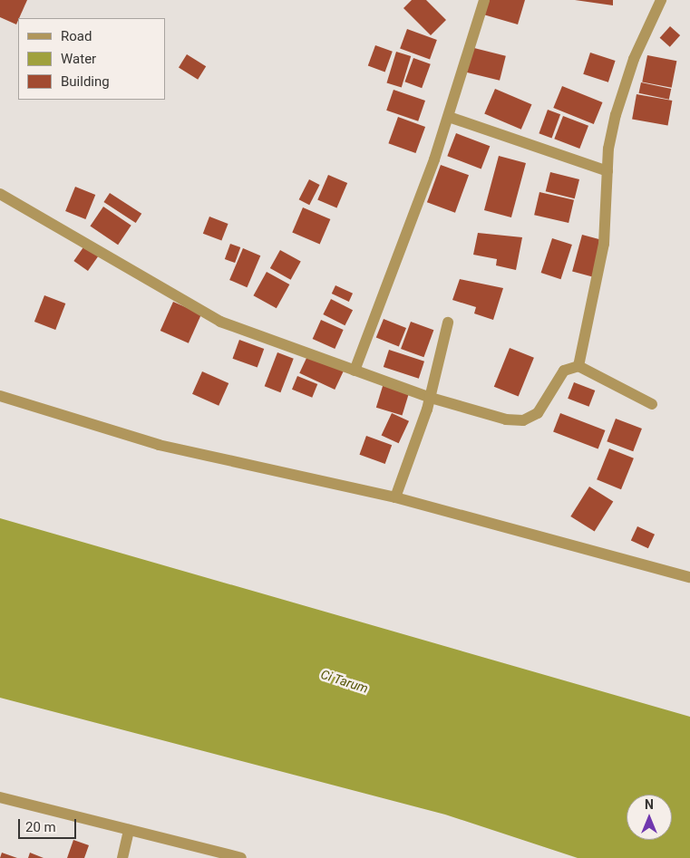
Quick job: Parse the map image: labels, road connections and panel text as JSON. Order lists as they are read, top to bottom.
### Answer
{
  "water": ["Ci Tarum"],
  "legend": ["Road", "Water", "Building"],
  "scale_bar": "20 m",
  "north": "top"
}
